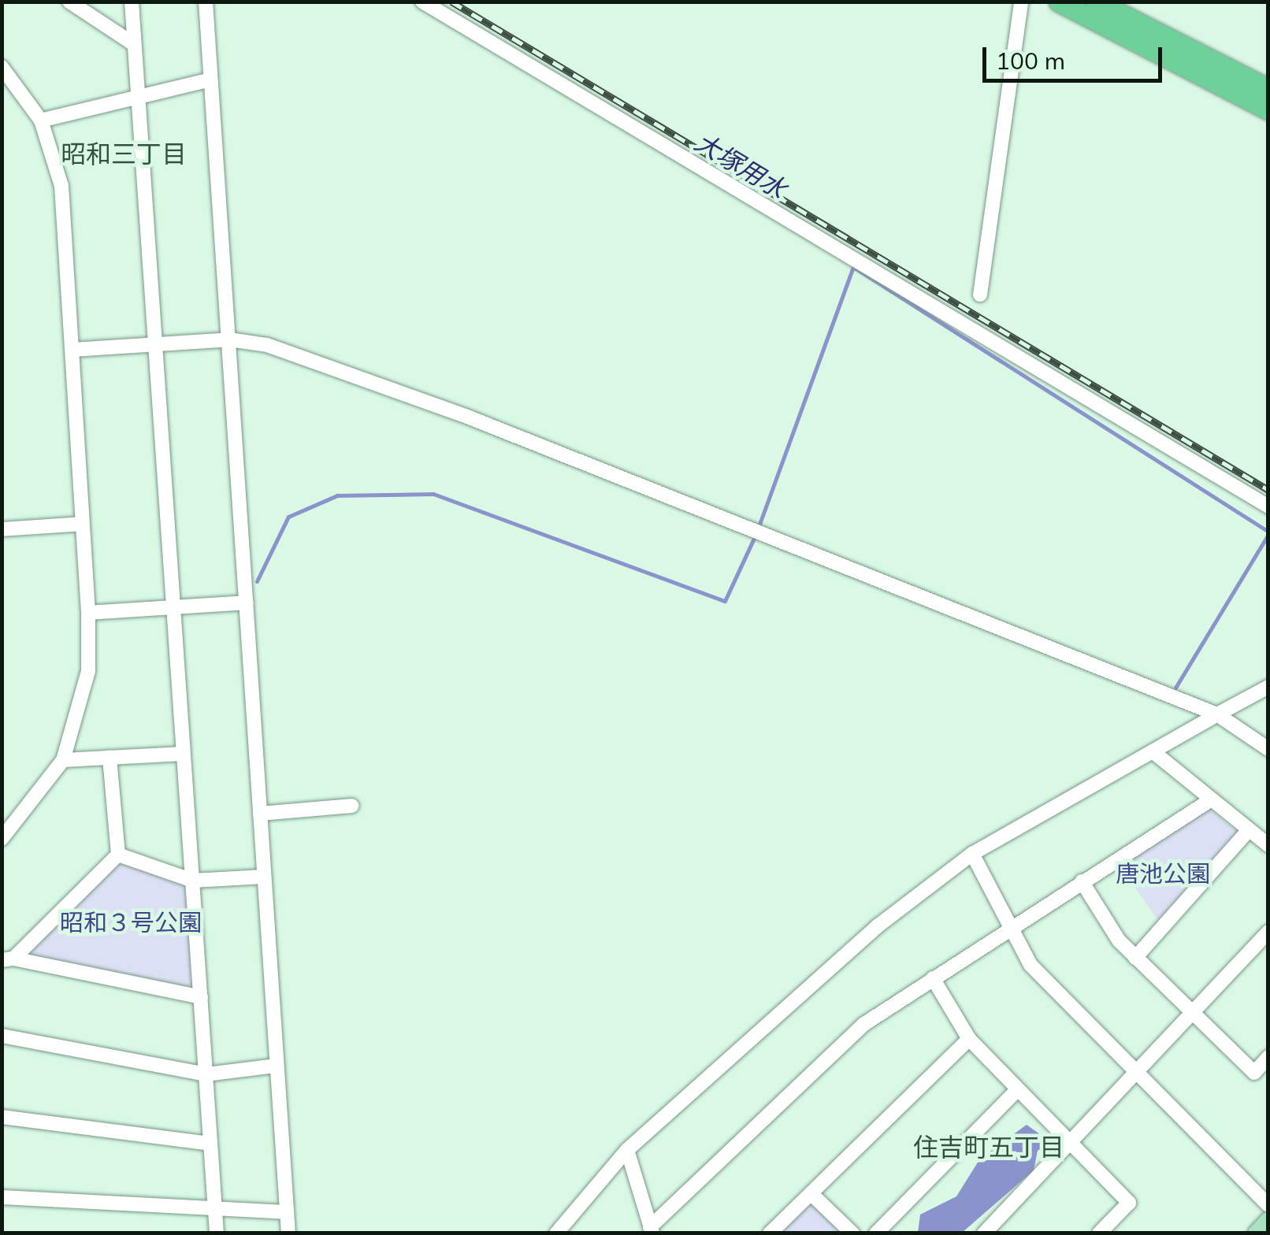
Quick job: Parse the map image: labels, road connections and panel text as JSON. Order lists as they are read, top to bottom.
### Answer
{
  "districts": ["昭和三丁目", "住吉町五丁目"],
  "water": ["大塚用水"],
  "parks": ["唐池公園", "昭和３号公園"],
  "scale_bar": "100 m"
}
